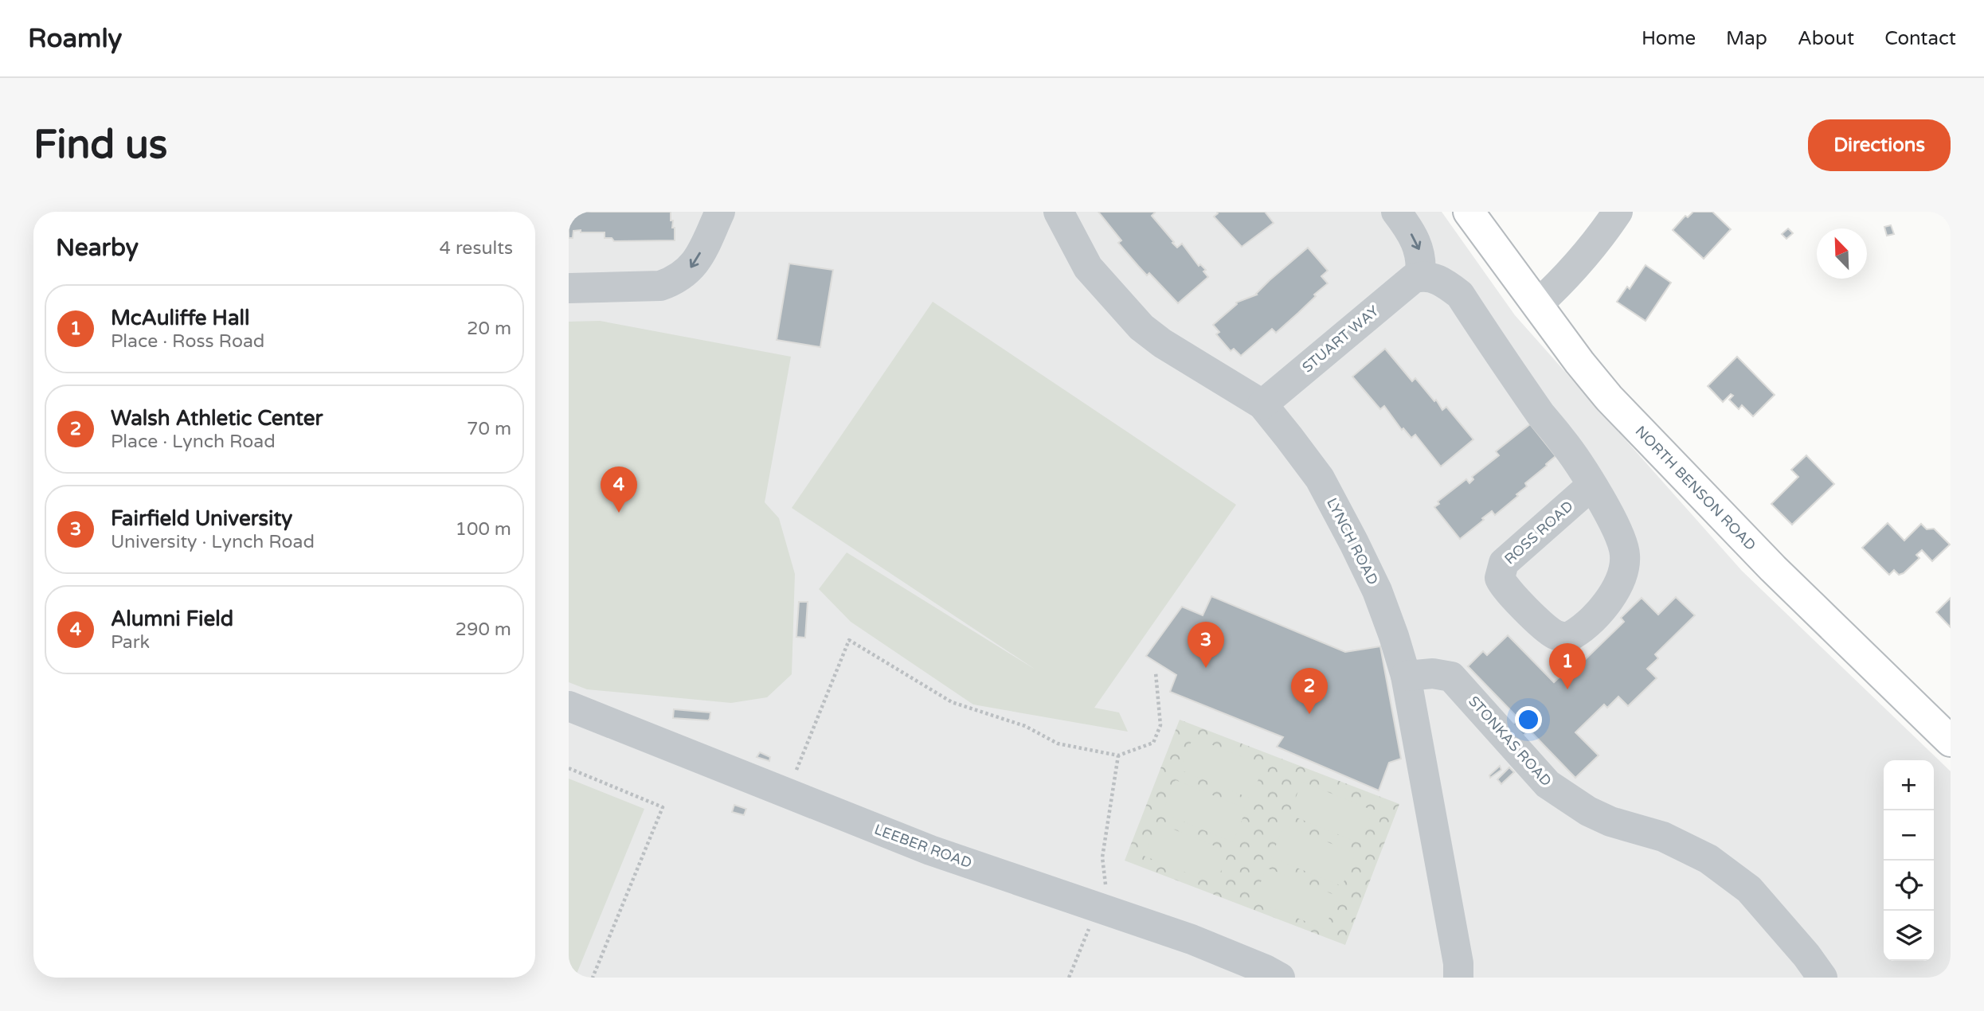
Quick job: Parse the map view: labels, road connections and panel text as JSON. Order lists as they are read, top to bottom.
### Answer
{
  "streets": {
    "main road": ["NORTH BENSON ROAD"],
    "street": [
      "STUART WAY",
      "ROSS ROAD",
      "LYNCH ROAD",
      "STONKAS ROAD",
      "LEEBER ROAD"
    ]
  },
  "crossings": [
    ["STUART WAY", "ROSS ROAD"],
    ["STUART WAY", "LYNCH ROAD"],
    ["LYNCH ROAD", "STONKAS ROAD"]
  ],
  "north": "top left",
  "page": {
    "header": "Roamly",
    "nav": [
      "Home",
      "Map",
      "About",
      "Contact"
    ],
    "buttons": "Directions",
    "title": "Find us",
    "heading": ["Nearby", "4 results"],
    "list": [
      {
        "mark": "1",
        "name": "McAuliffe Hall",
        "note": "Place · Ross Road",
        "value": "20 m"
      },
      {
        "mark": "2",
        "name": "Walsh Athletic Center",
        "note": "Place · Lynch Road",
        "value": "70 m"
      },
      {
        "mark": "3",
        "name": "Fairfield University",
        "note": "University · Lynch Road",
        "value": "100 m"
      },
      {
        "mark": "4",
        "name": "Alumni Field",
        "note": "Park",
        "value": "290 m"
      }
    ],
    "pins": [
      "4",
      "3",
      "1",
      "2"
    ],
    "map_buttons": ["+", "−"]
  }
}
